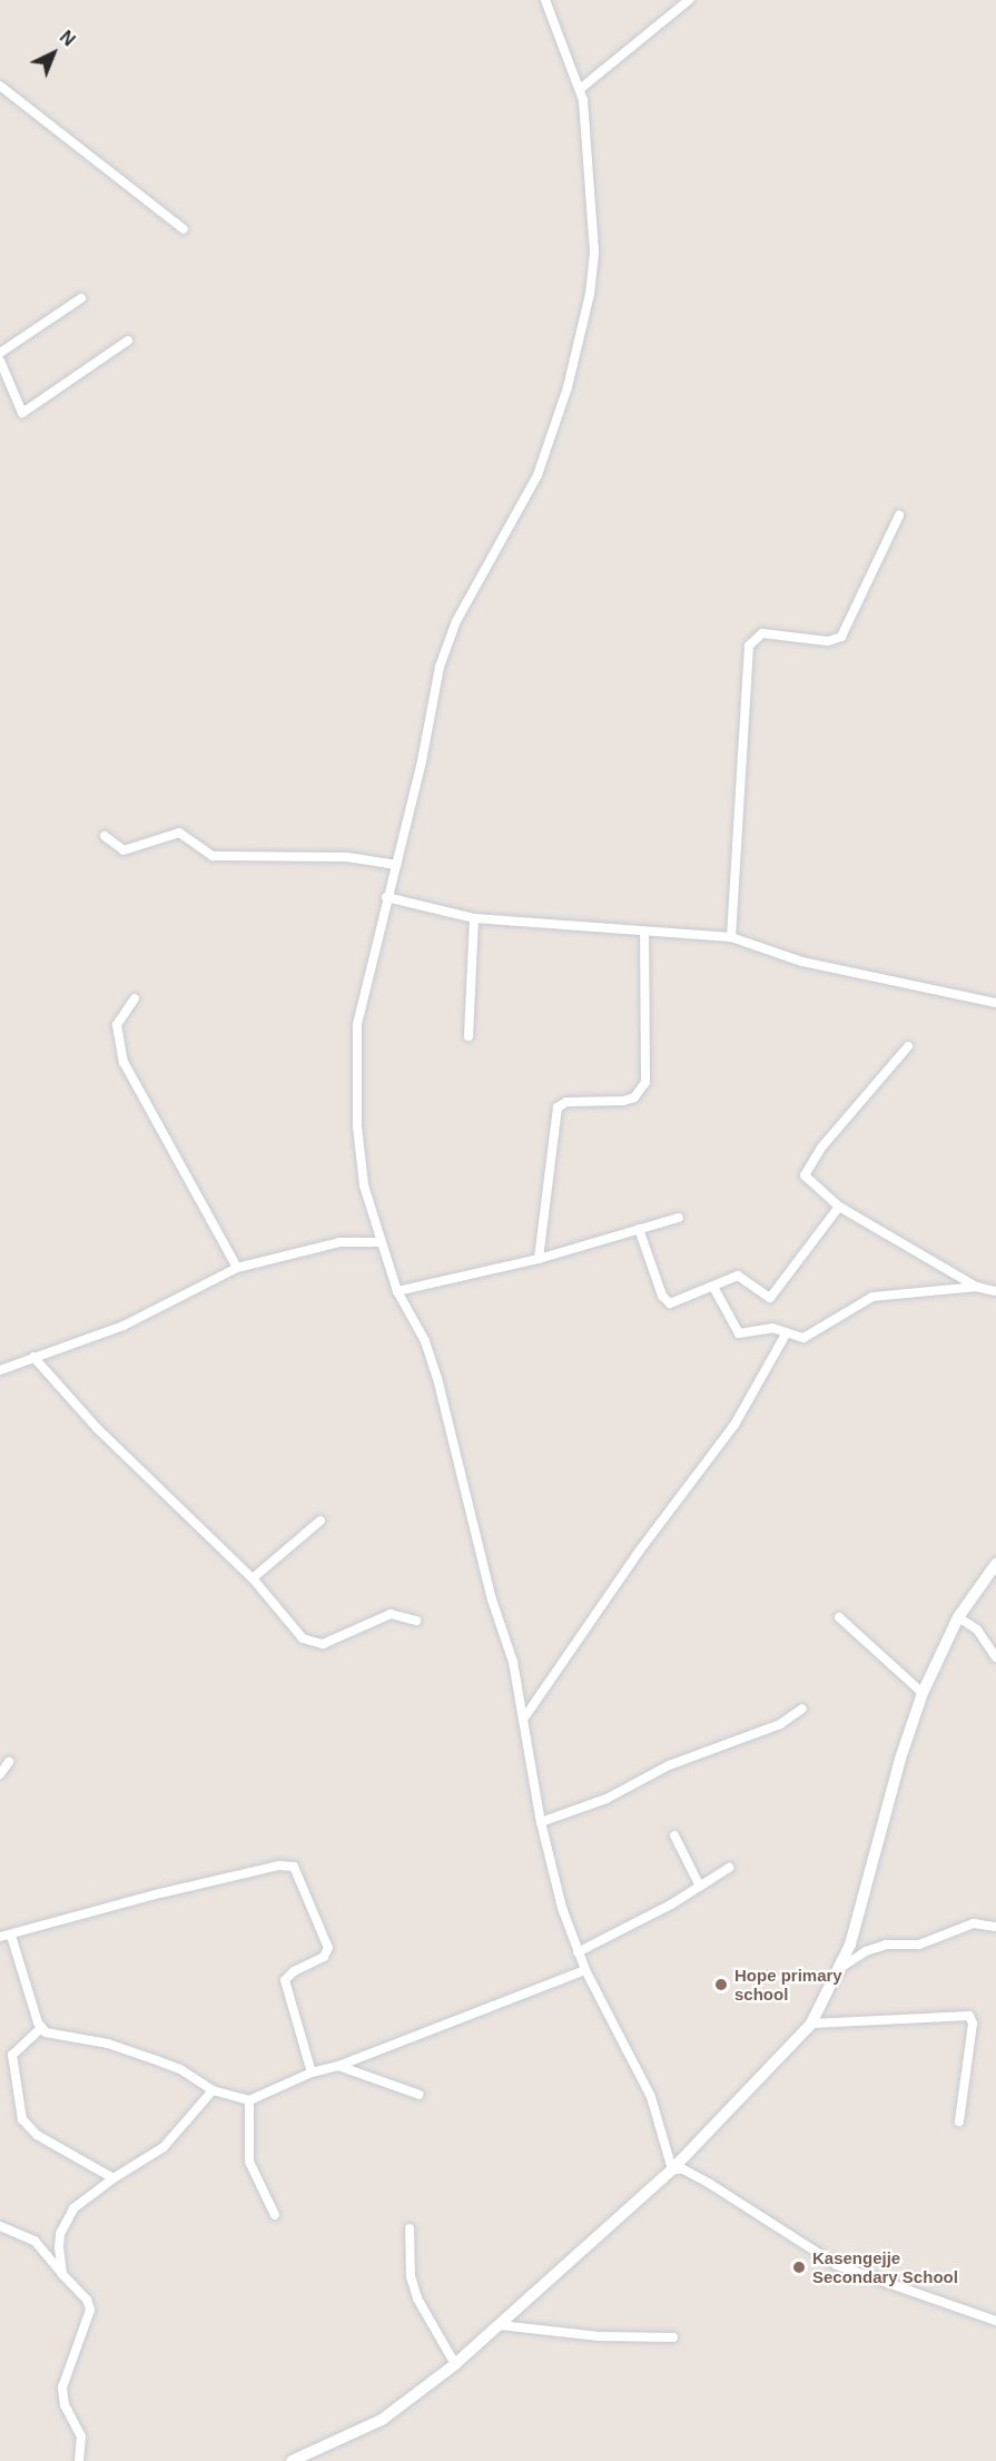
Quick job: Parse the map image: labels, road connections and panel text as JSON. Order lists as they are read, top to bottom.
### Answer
{
  "places": ["Hope primary school", "Kasengejje Secondary School"],
  "north": "top right"
}
